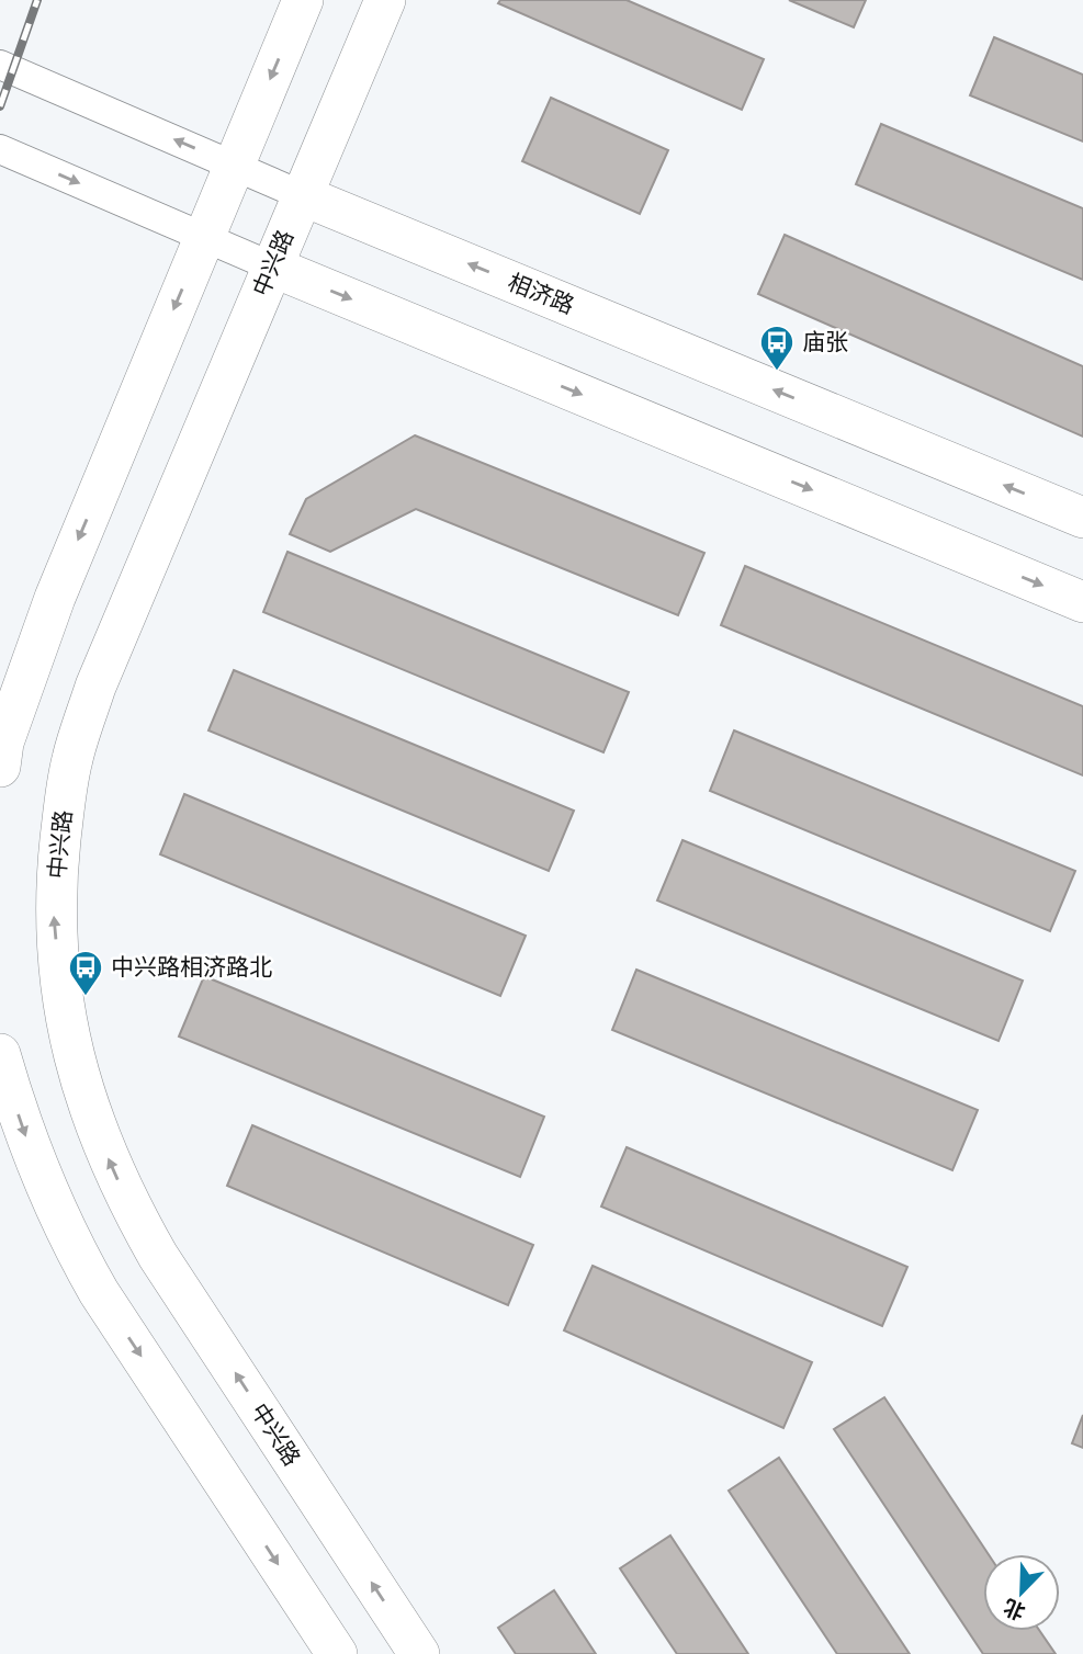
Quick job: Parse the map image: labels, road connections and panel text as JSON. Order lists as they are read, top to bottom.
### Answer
{
  "streets": {
    "street": ["中兴路", "相济路"]
  },
  "crossings": [
    ["中兴路", "相济路"]
  ],
  "places": {
    "bus stop": ["庙张", "中兴路相济路北"]
  },
  "north": "bottom left"
}
